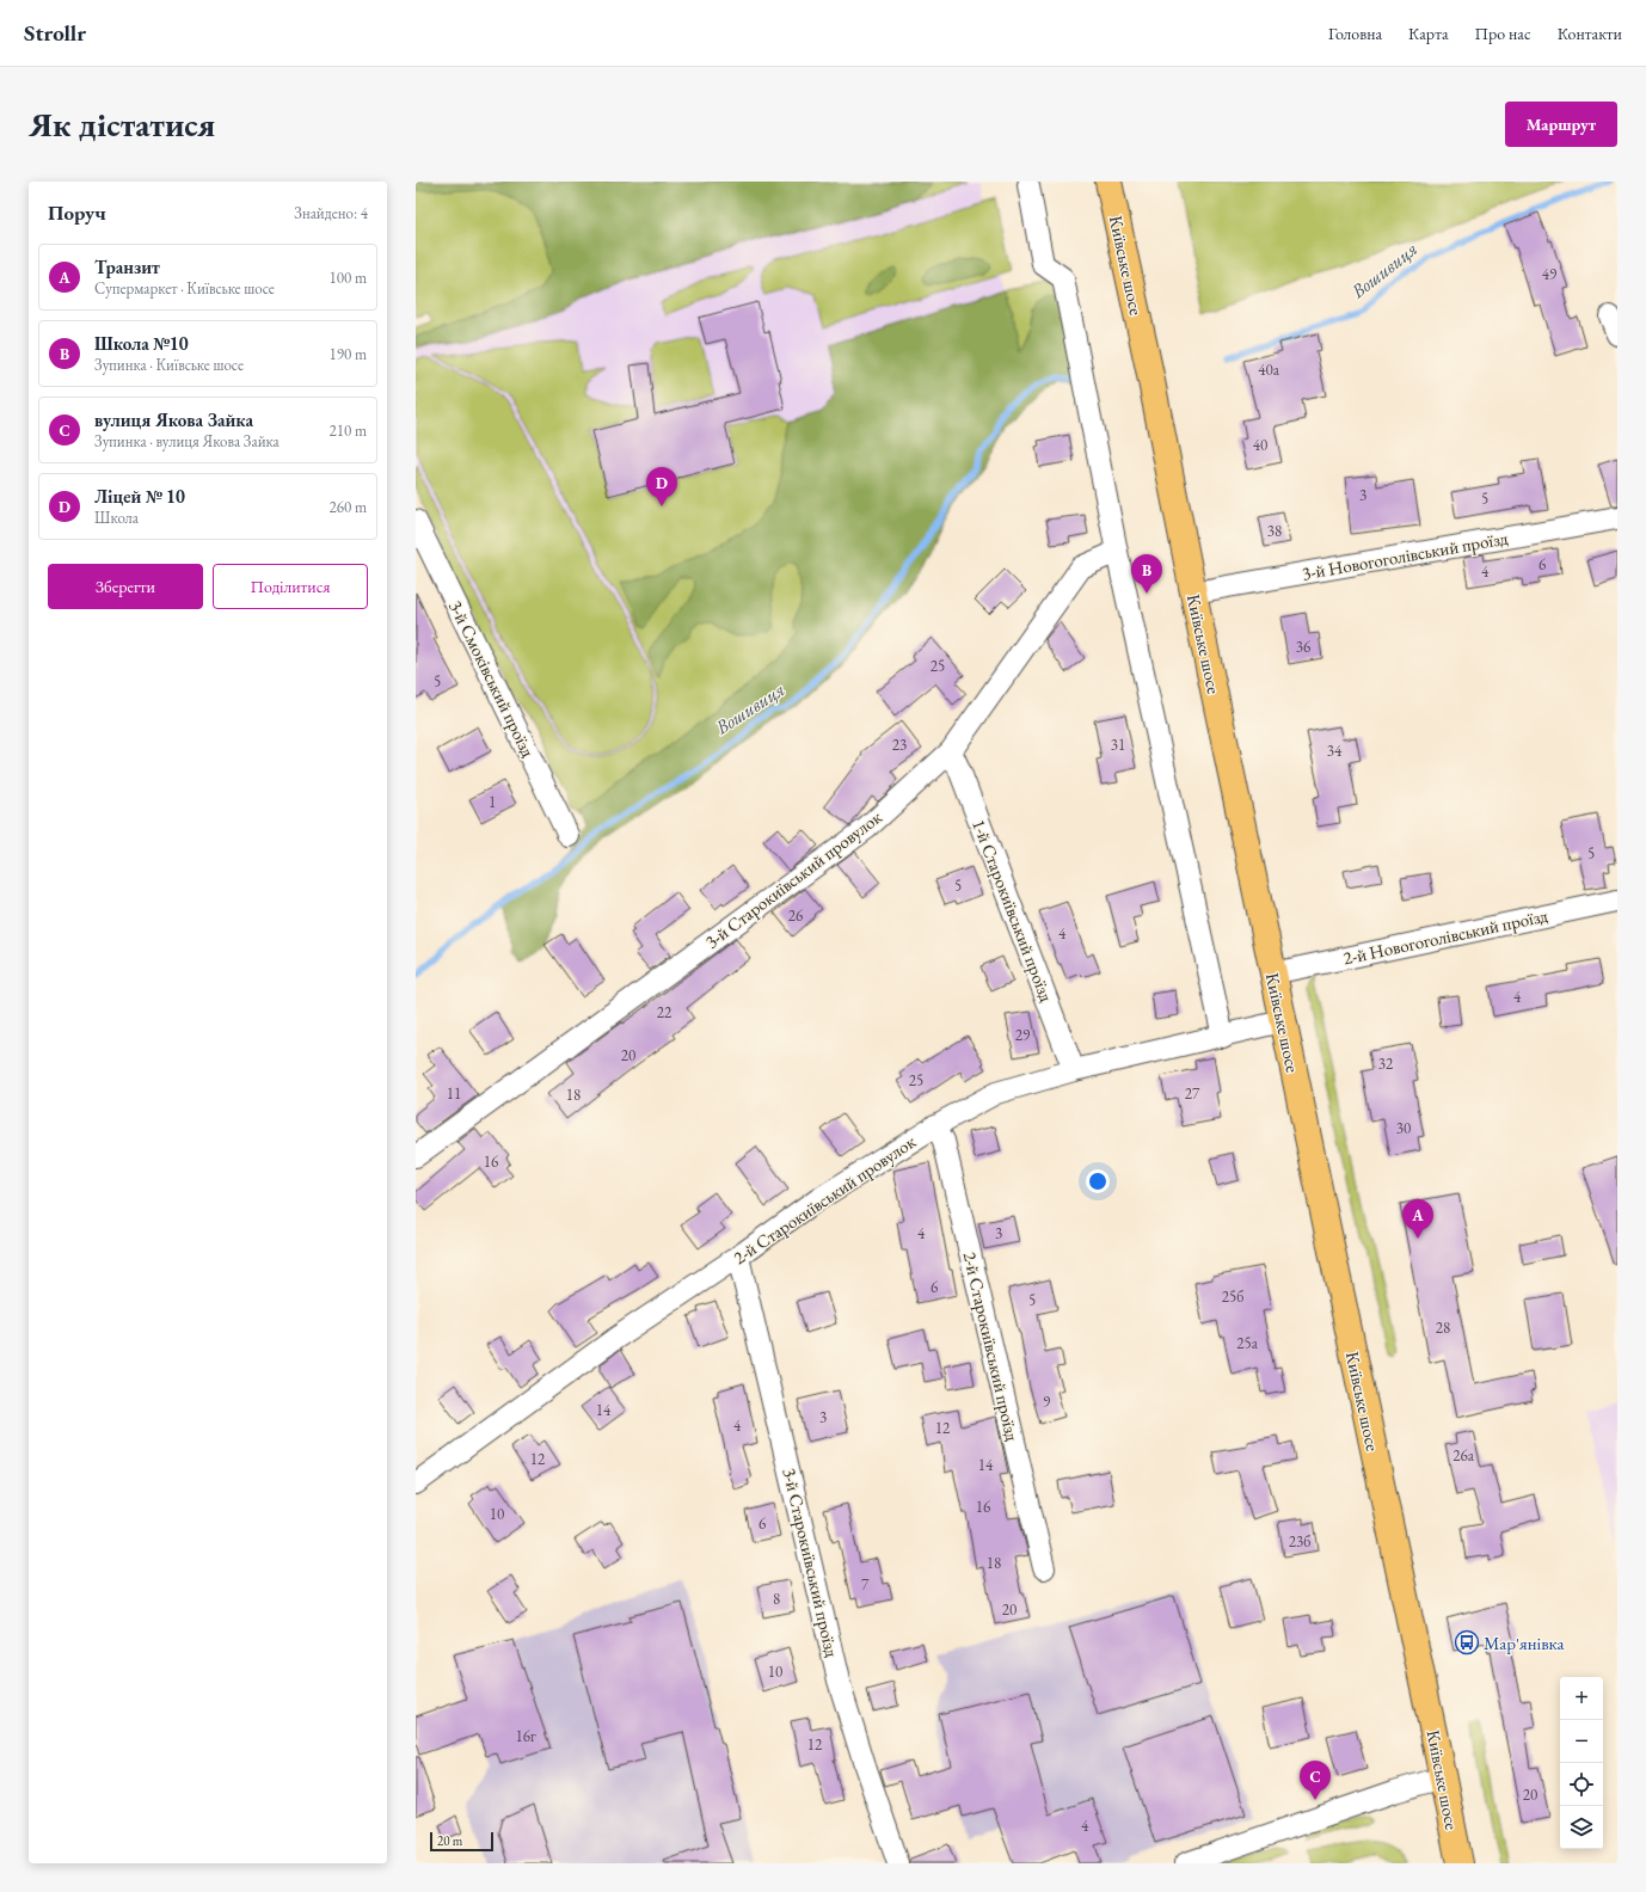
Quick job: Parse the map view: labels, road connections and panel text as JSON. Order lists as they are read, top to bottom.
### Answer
{
  "streets": {
    "main road": ["Київське шосе"],
    "street": [
      "3-й Новогоголівський проїзд",
      "3-й Смоківський проїзд",
      "3-й Старокиївський провулок",
      "1-й Старокиївський проїзд",
      "2-й Новогоголівський проїзд",
      "2-й Старокиївський провулок",
      "2-й Старокиївський проїзд",
      "3-й Старокиївський проїзд"
    ]
  },
  "crossings": [
    ["Київське шосе", "3-й Новогоголівський проїзд"],
    ["Київське шосе", "2-й Новогоголівський проїзд"],
    ["Київське шосе", "2-й Старокиївський провулок"],
    ["3-й Старокиївський провулок", "1-й Старокиївський проїзд"],
    ["1-й Старокиївський проїзд", "2-й Старокиївський провулок"],
    ["2-й Старокиївський провулок", "2-й Старокиївський проїзд"],
    ["2-й Старокиївський провулок", "3-й Старокиївський проїзд"]
  ],
  "water": ["Вошивиця"],
  "places": {
    "bus stop": ["Мар'янівка"]
  },
  "house_numbers": [
    "49",
    "40а",
    "40",
    "3",
    "5",
    "38",
    "6",
    "4",
    "36",
    "25",
    "5",
    "23",
    "31",
    "34",
    "1",
    "5",
    "5",
    "26",
    "4",
    "4",
    "22",
    "29",
    "20",
    "32",
    "25",
    "11",
    "27",
    "18",
    "30",
    "16",
    "4",
    "3",
    "6",
    "25б",
    "5",
    "28",
    "25а",
    "9",
    "14",
    "3",
    "4",
    "12",
    "26а",
    "12",
    "14",
    "16",
    "10",
    "6",
    "23б",
    "18",
    "7",
    "8",
    "20",
    "10",
    "16г",
    "12",
    "20",
    "4"
  ],
  "scale_bar": "20 m",
  "page": {
    "header": "Strollr",
    "nav": [
      "Головна",
      "Карта",
      "Про нас",
      "Контакти"
    ],
    "buttons": [
      "Маршрут",
      ["Зберегти", "Поділитися"]
    ],
    "title": "Як дістатися",
    "heading": ["Поруч", "Знайдено: 4"],
    "list": [
      {
        "mark": "A",
        "name": "Транзит",
        "note": "Супермаркет · Київське шосе",
        "value": "100 m"
      },
      {
        "mark": "B",
        "name": "Школа №10",
        "note": "Зупинка · Київське шосе",
        "value": "190 m"
      },
      {
        "mark": "C",
        "name": "вулиця Якова Зайка",
        "note": "Зупинка · вулиця Якова Зайка",
        "value": "210 m"
      },
      {
        "mark": "D",
        "name": "Ліцей № 10",
        "note": "Школа",
        "value": "260 m"
      }
    ],
    "pins": [
      "D",
      "B",
      "A",
      "C"
    ],
    "map_buttons": ["+", "−"],
    "scale": "20 m"
  }
}
